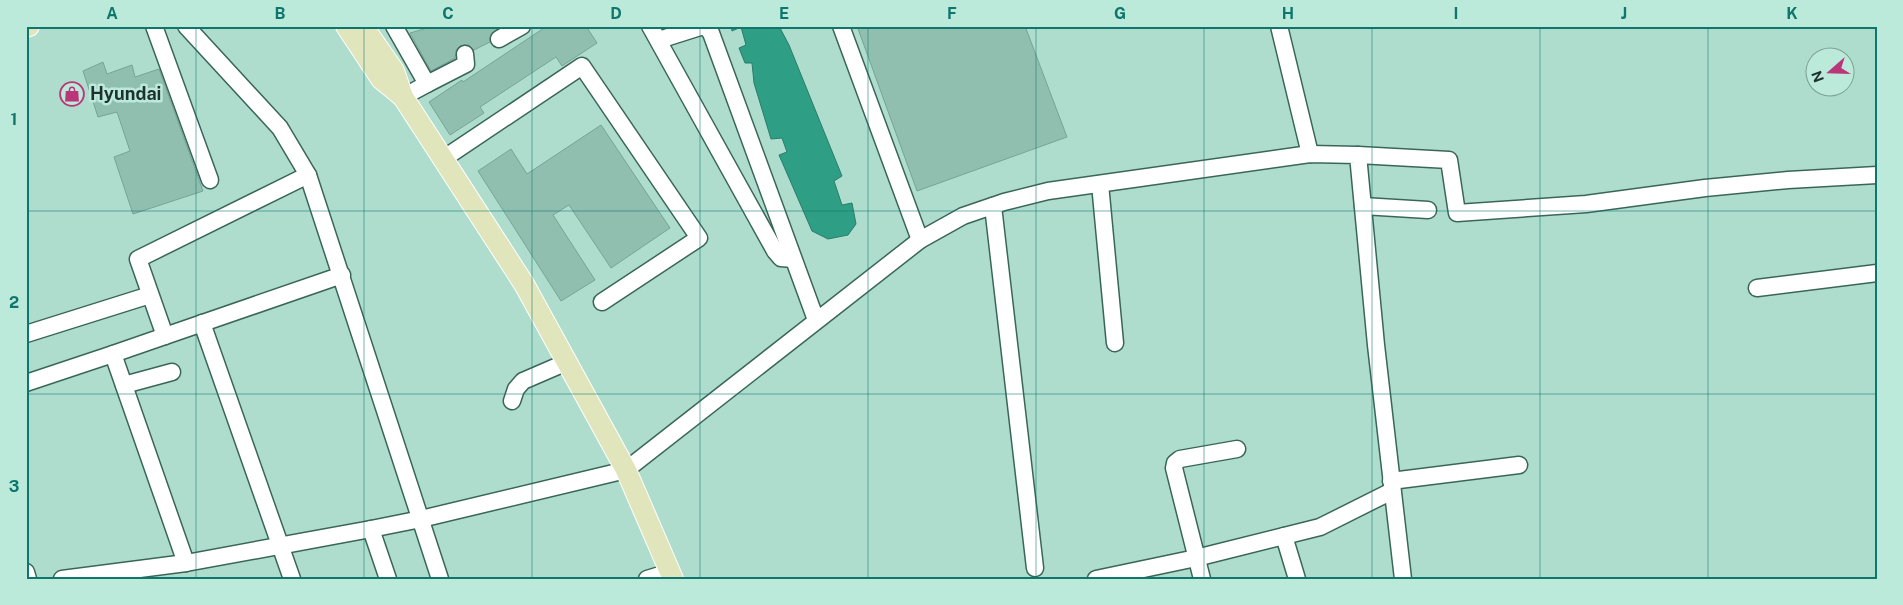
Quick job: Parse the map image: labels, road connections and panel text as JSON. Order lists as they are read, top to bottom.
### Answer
{
  "places": {
    "shop": ["Hyundai"]
  },
  "north": "left",
  "grid": {
    "columns": [
      "A",
      "B",
      "C",
      "D",
      "E",
      "F",
      "G",
      "H",
      "I",
      "J",
      "K"
    ],
    "rows": ["1", "2", "3"]
  }
}
